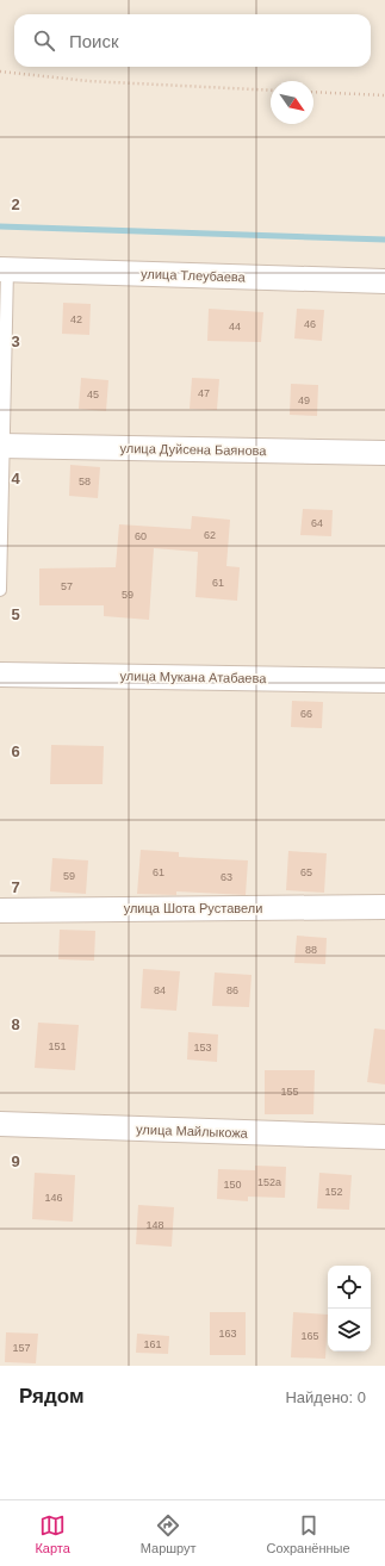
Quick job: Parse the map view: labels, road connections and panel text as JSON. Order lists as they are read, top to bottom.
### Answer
{
  "streets": {
    "street": [
      "улица Тлеубаева",
      "улица Дуйсена Баянова",
      "улица Мукана Атабаева",
      "улица Шота Руставели",
      "улица Майлыкожа"
    ]
  },
  "house_numbers": [
    "42",
    "46",
    "44",
    "47",
    "45",
    "49",
    "58",
    "64",
    "62",
    "60",
    "61",
    "57",
    "59",
    "66",
    "61",
    "65",
    "59",
    "63",
    "88",
    "84",
    "86",
    "151",
    "153",
    "155",
    "152а",
    "150",
    "152",
    "146",
    "148",
    "163",
    "165",
    "161",
    "157"
  ],
  "north": "bottom right",
  "page": {
    "search": "Поиск",
    "heading": ["Рядом", "Найдено: 0"],
    "nav": ["Карта", "Маршрут", "Сохранённые"]
  },
  "grid": {
    "rows": [
      "2",
      "3",
      "4",
      "5",
      "6",
      "7",
      "8",
      "9"
    ]
  }
}
